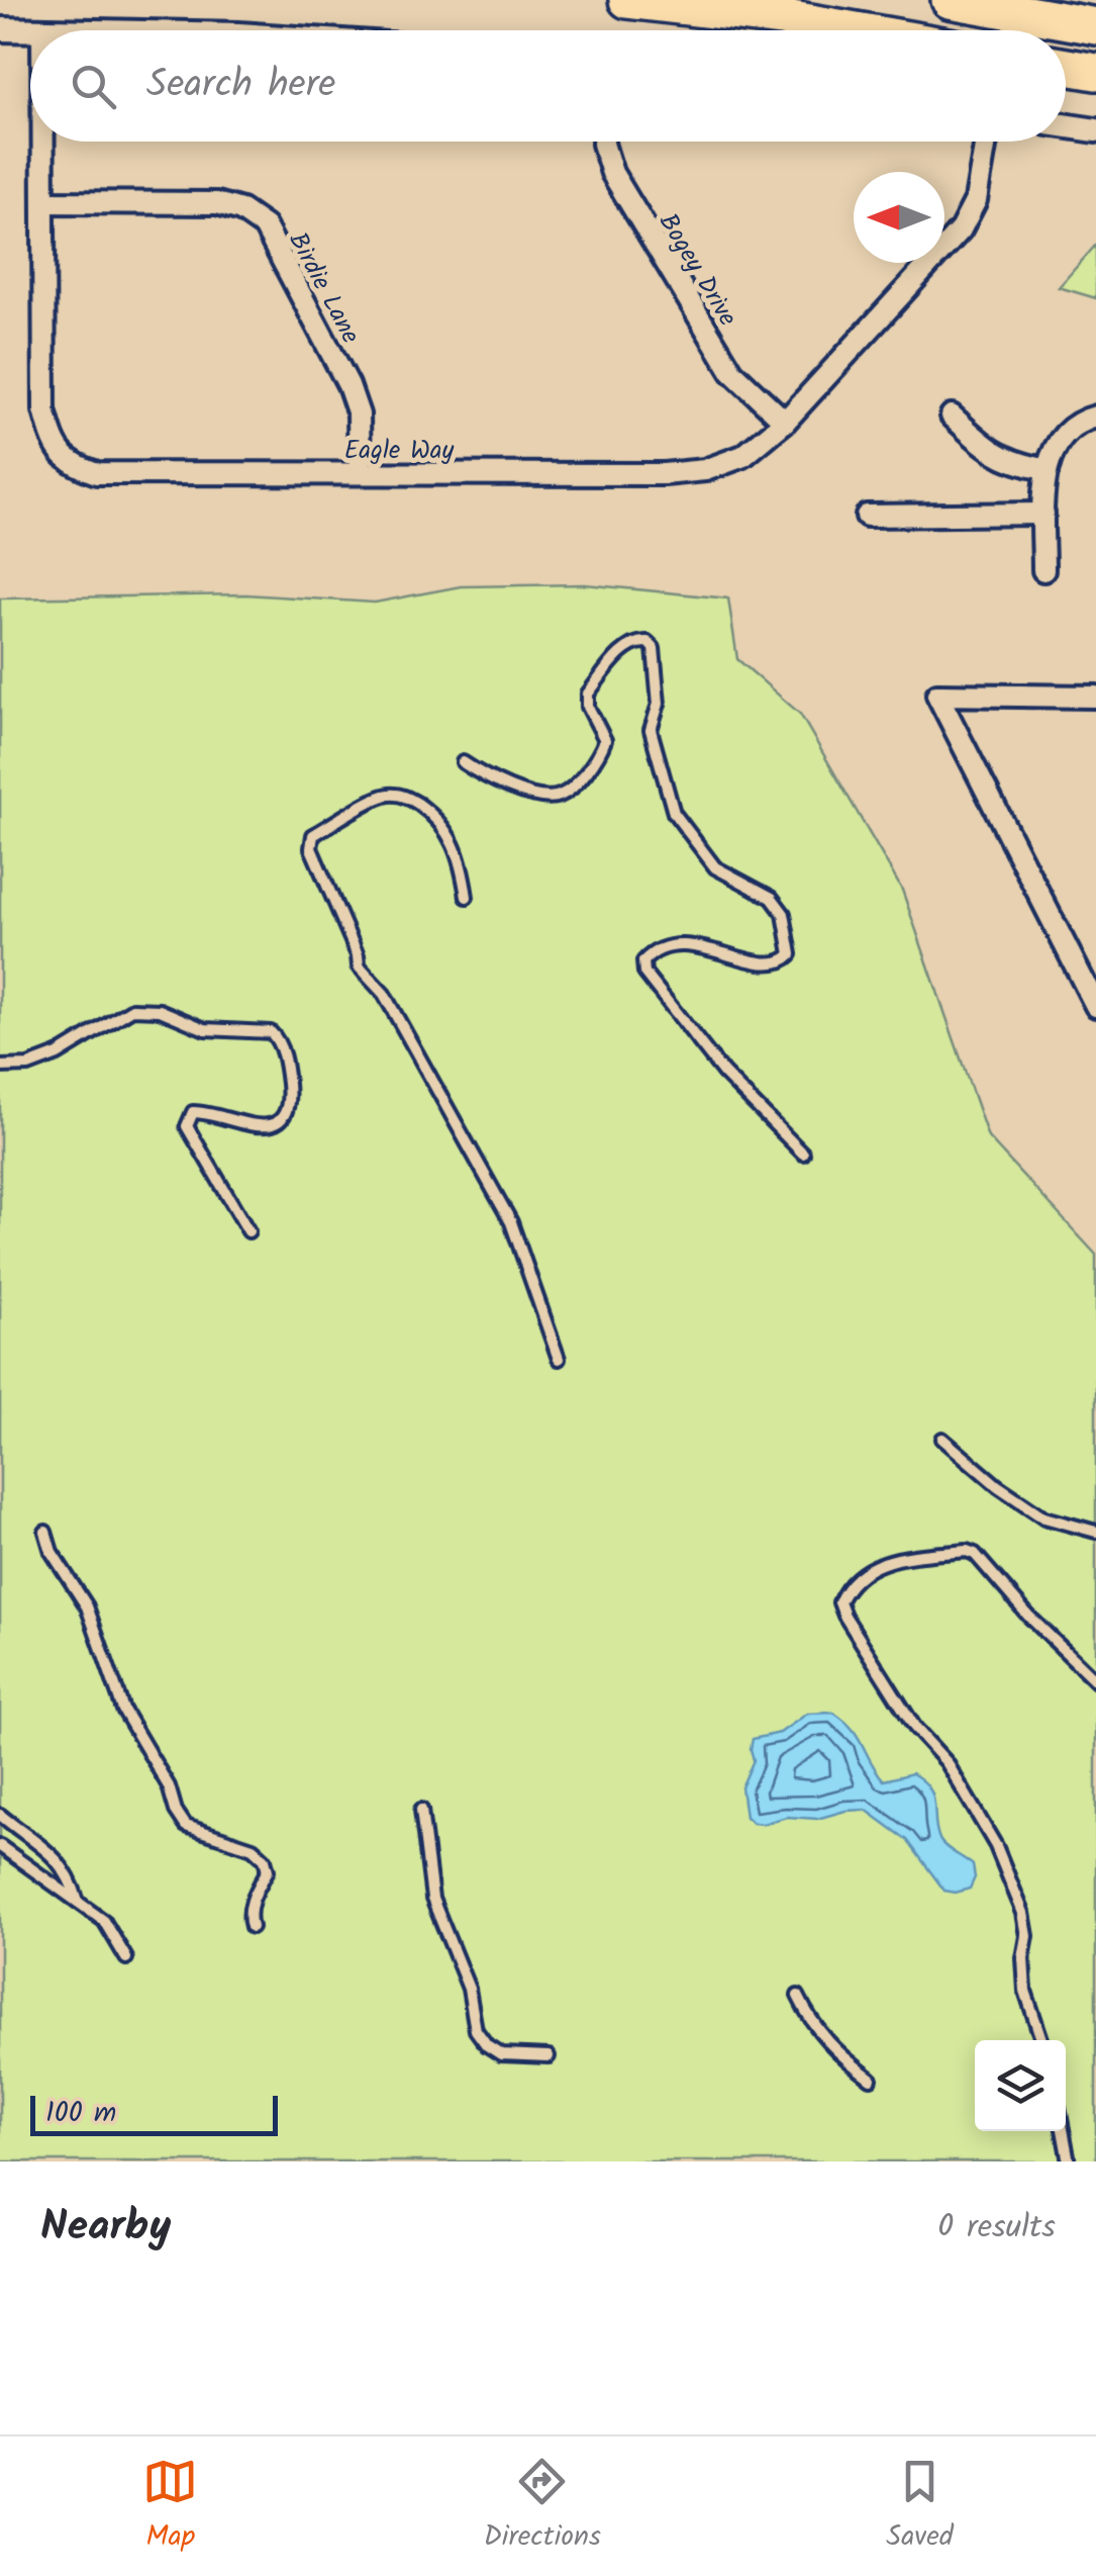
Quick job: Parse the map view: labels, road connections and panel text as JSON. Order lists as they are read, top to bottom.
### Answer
{
  "streets": {
    "street": ["Bogey Drive", "Birdie Lane", "Eagle Way"]
  },
  "crossings": [
    ["Bogey Drive", "Eagle Way"],
    ["Birdie Lane", "Eagle Way"]
  ],
  "scale_bar": "100 m",
  "north": "left",
  "page": {
    "search": "Search here",
    "scale": "100 m",
    "heading": ["Nearby", "0 results"],
    "nav": ["Map", "Directions", "Saved"]
  }
}
